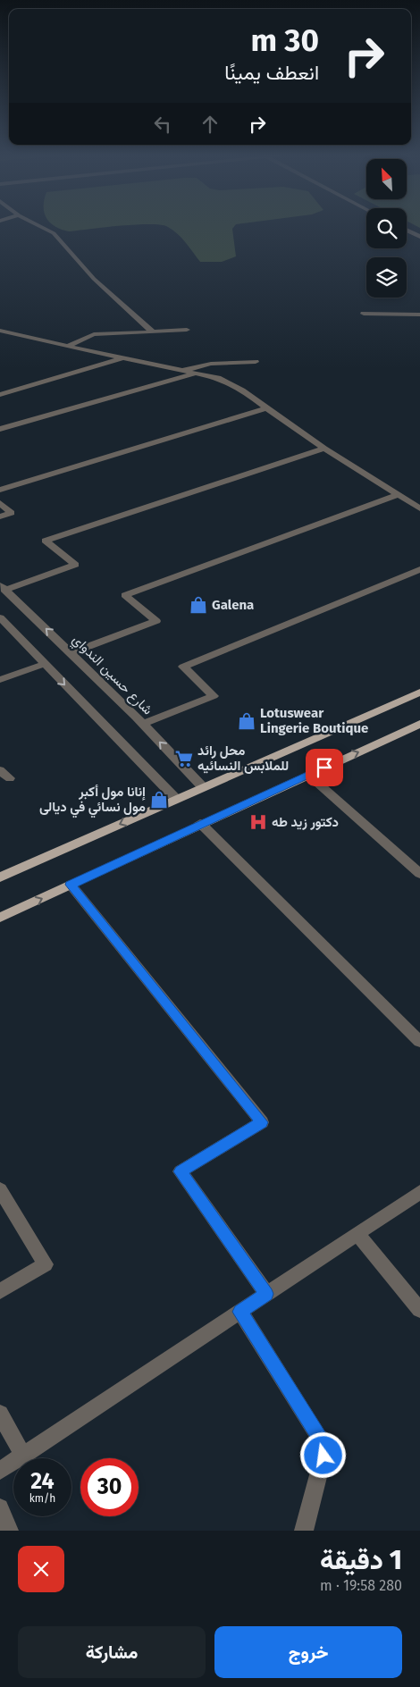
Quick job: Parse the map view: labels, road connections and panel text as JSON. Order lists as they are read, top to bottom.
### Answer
{
  "streets": {
    "street": ["شارع حسين الندواي"]
  },
  "places": {
    "shop": ["Galena", "Lotuswear Lingerie Boutique", "إنانا مول أكبر مول نسائي في ديالى"],
    "supermarket": ["محل رائد للملابس النسائيه"],
    "hospital": ["دكتور زيد طه"]
  },
  "north": "top left",
  "page": {
    "turn": ["30 m", "انعطف يمينًا"],
    "speed": "24 km/h",
    "limit": "30",
    "heading": ["1 دقيقة", "280 m · 19:58"],
    "buttons": ["خروج", "مشاركة"]
  }
}
